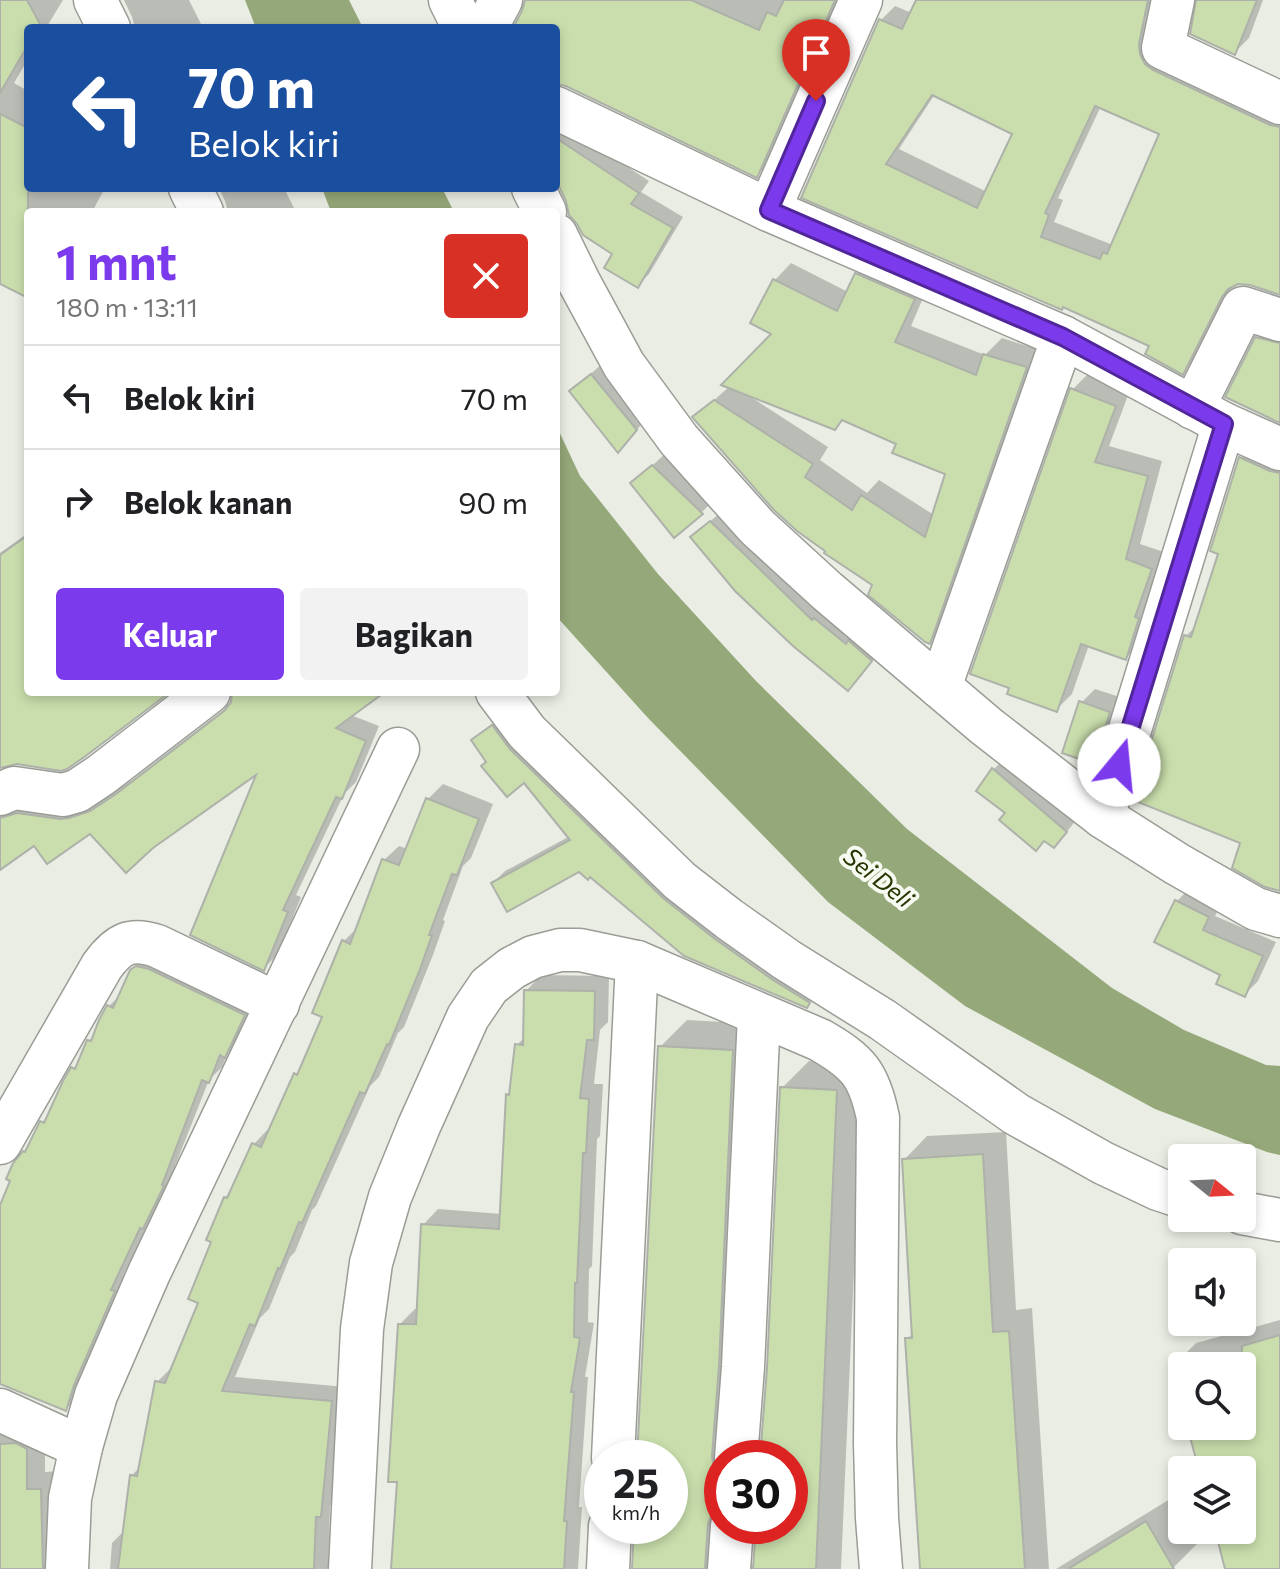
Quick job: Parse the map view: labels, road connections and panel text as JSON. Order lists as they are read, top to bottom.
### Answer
{
  "water": ["Sei Deli"],
  "north": "right",
  "page": {
    "turn": ["70 m", "Belok kiri"],
    "heading": ["1 mnt", "180 m · 13:11"],
    "list": [
      {
        "name": "Belok kiri",
        "value": "70 m"
      },
      {
        "name": "Belok kanan",
        "value": "90 m"
      }
    ],
    "buttons": ["Keluar", "Bagikan"],
    "speed": "25 km/h",
    "limit": "30"
  }
}
